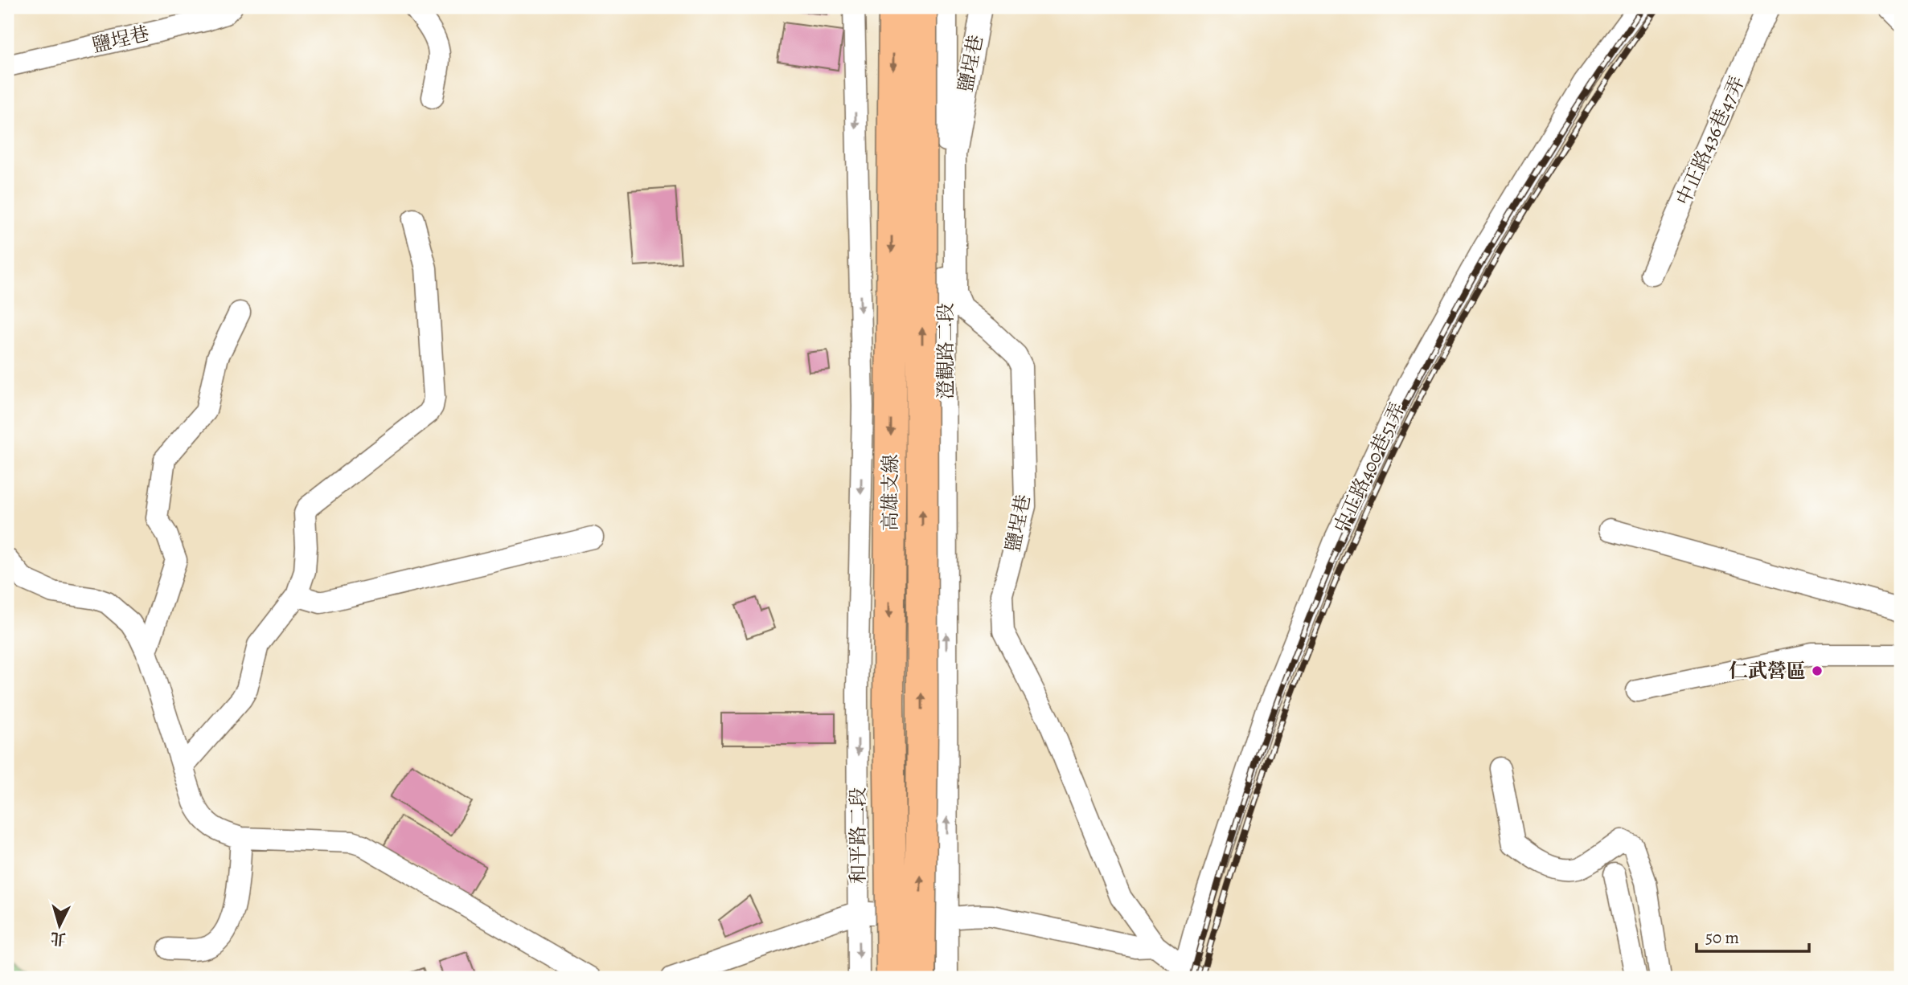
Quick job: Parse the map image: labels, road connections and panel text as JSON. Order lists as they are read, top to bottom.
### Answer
{
  "streets": {
    "highway": ["高雄支線"],
    "street": [
      "鹽埕巷",
      "中正路436巷47弄",
      "澄觀路二段",
      "中正路400巷51弄",
      "和平路二段"
    ]
  },
  "crossings": [
    ["鹽埕巷", "中正路400巷51弄"]
  ],
  "one_way": ["澄觀路二段", "和平路二段"],
  "places": ["仁武營區"],
  "scale_bar": "50 m",
  "north": "bottom"
}
